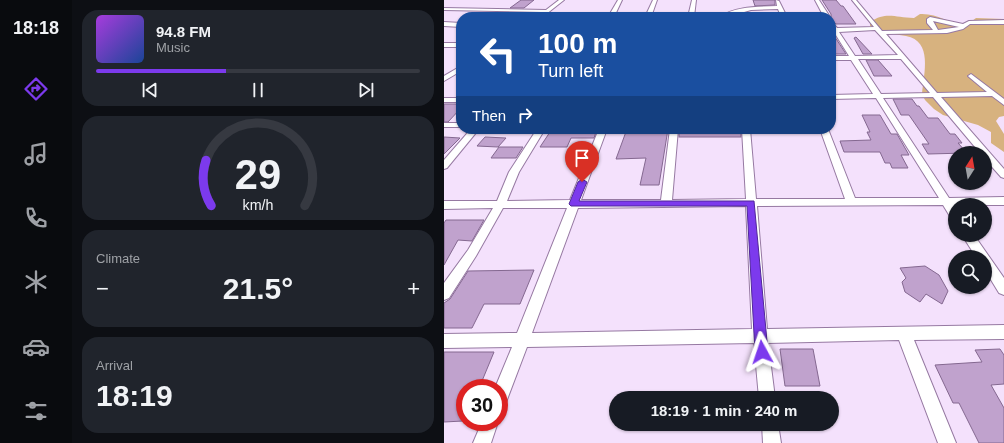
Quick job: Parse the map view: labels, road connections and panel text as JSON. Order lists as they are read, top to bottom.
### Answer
{
  "north": "top",
  "page": {
    "tabs": "18:18",
    "turn": ["100 m", "Turn left"],
    "song": ["94.8 FM", "Music"],
    "then": "Then",
    "tile": [
      "Climate",
      ["Arrival", "18:19"]
    ],
    "heat": ["−", "21.5°", "+"],
    "limit": "30",
    "trip": "18:19 · 1 min · 240 m",
    "gauge": ["29", "km/h"]
  }
}
